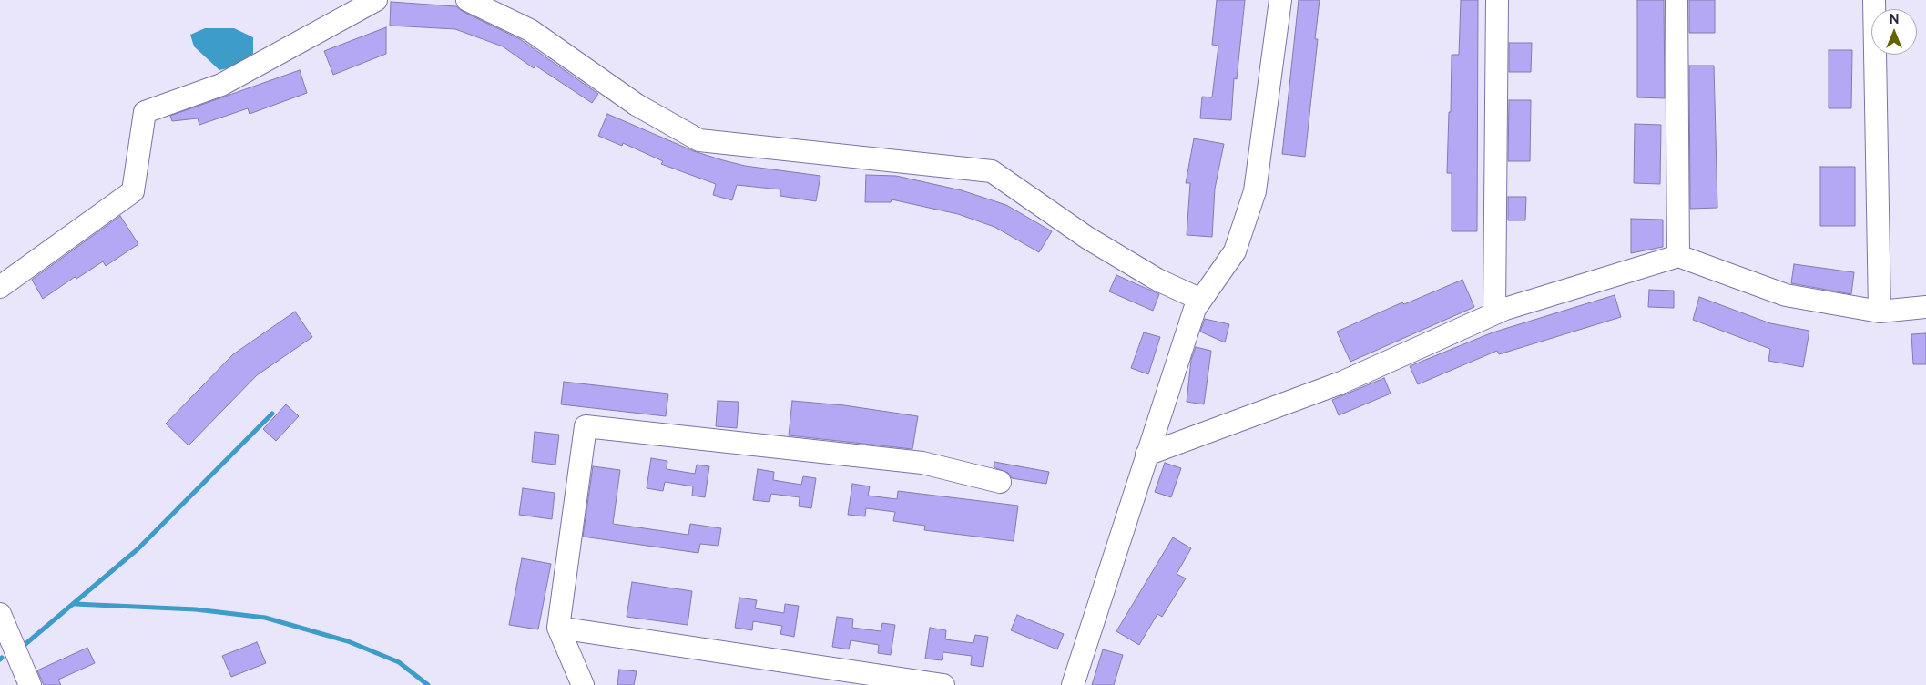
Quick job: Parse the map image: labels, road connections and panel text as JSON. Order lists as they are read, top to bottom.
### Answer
{
  "north": "top"
}
